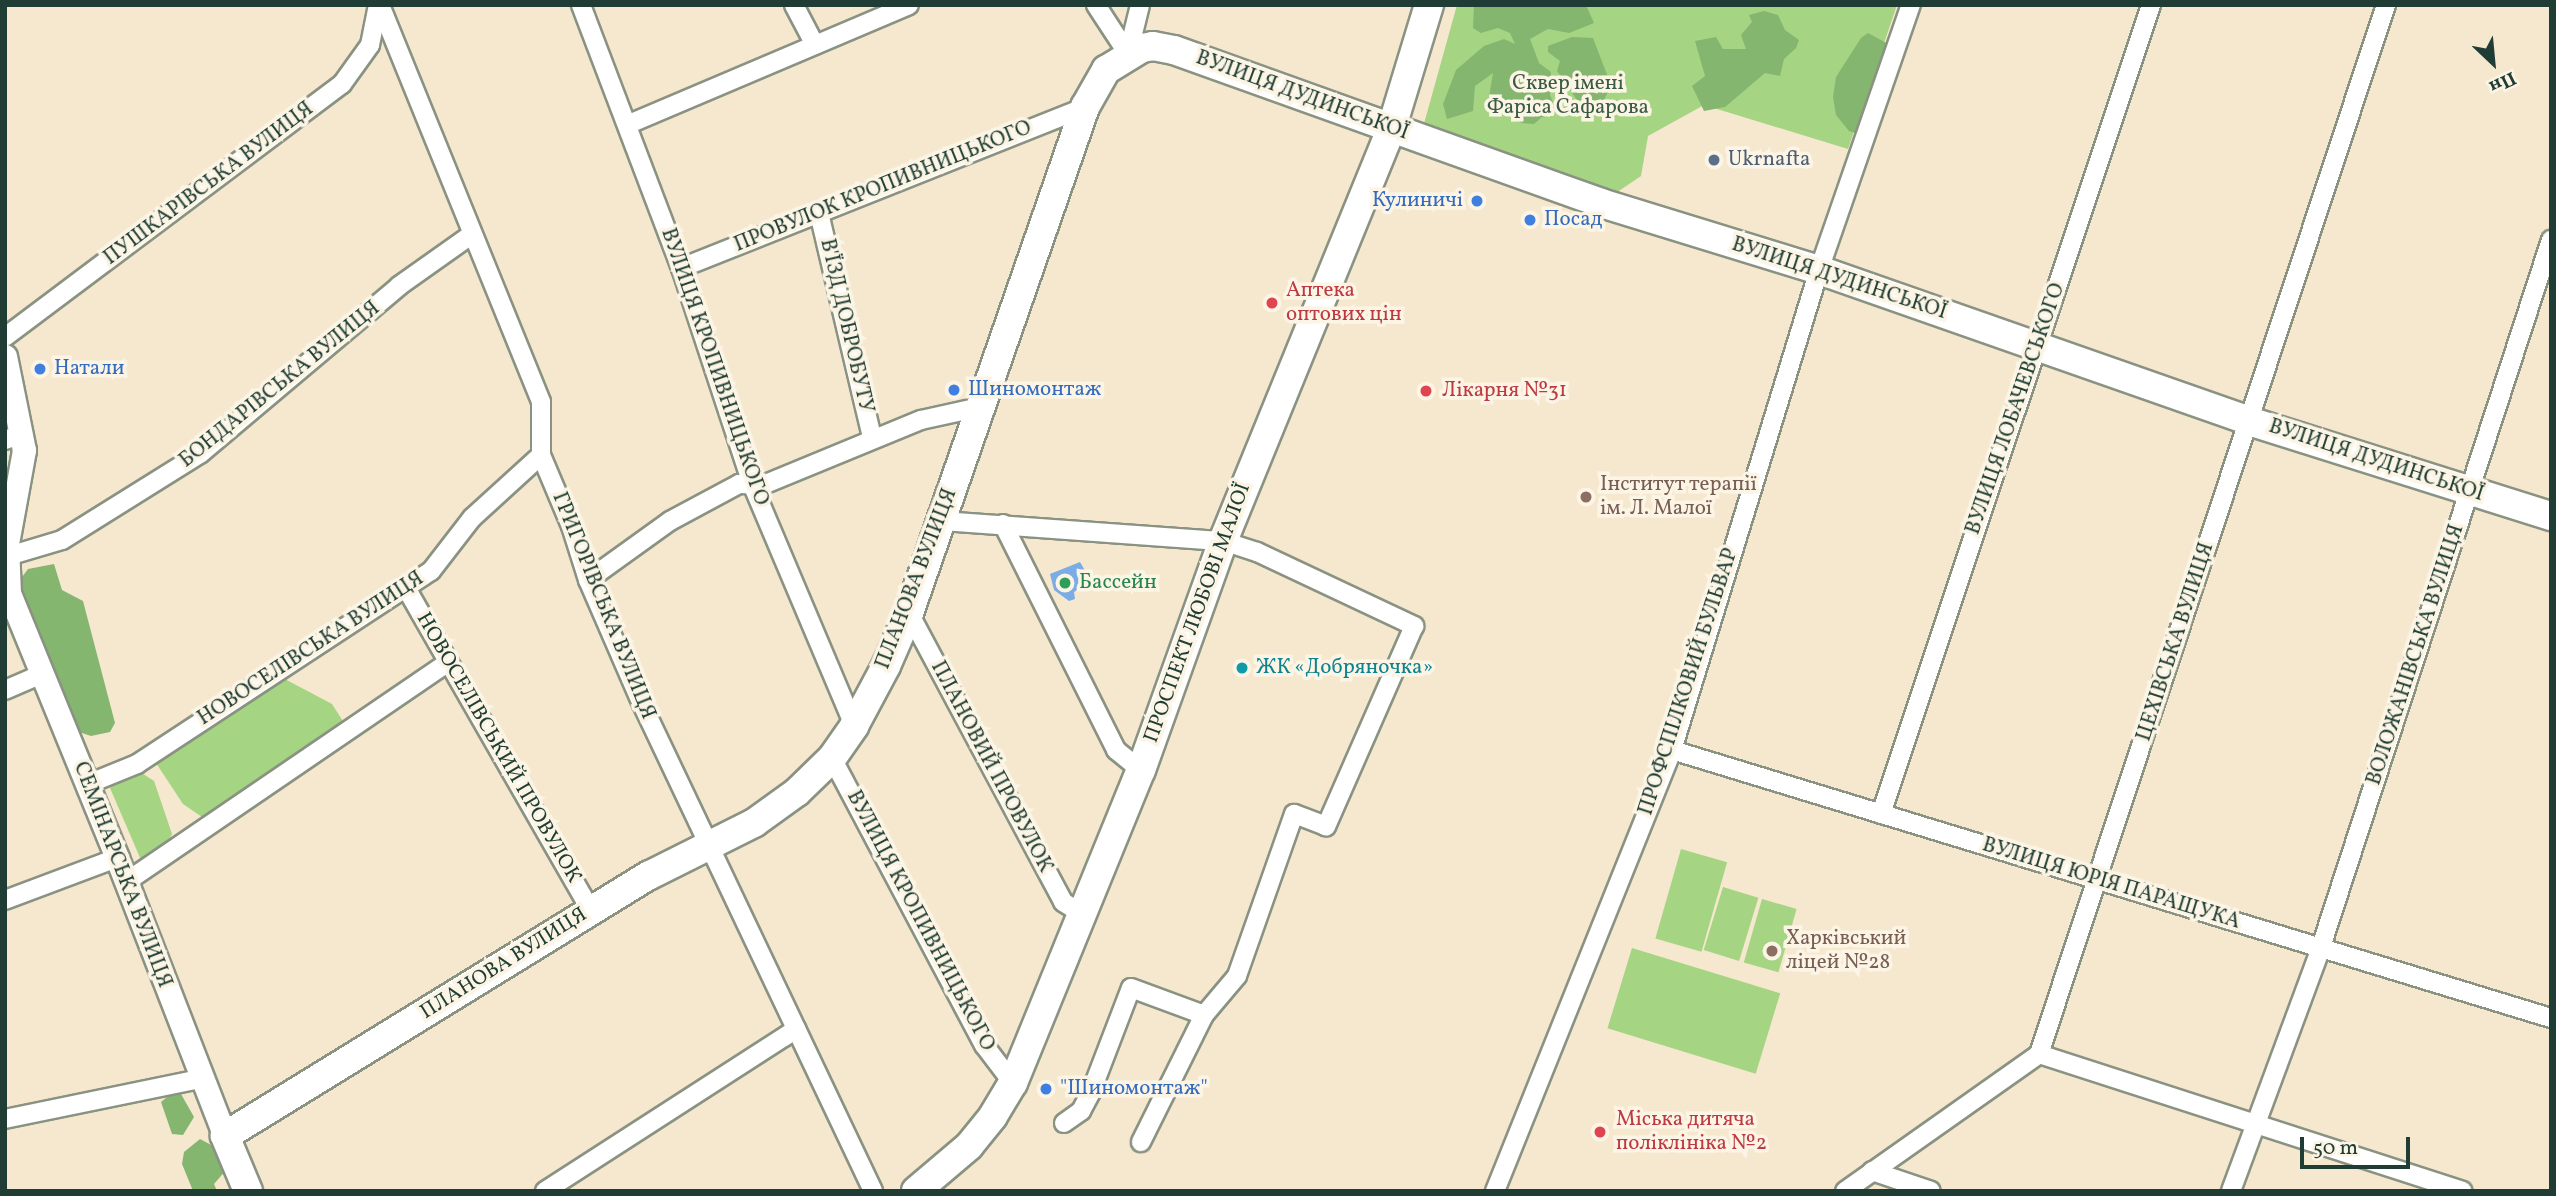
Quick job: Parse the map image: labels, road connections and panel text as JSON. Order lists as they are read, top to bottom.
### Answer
{
  "streets": {
    "main road": [
      "ВУЛИЦЯ ДУДИНСЬКОЇ",
      "ПЛАНОВА ВУЛИЦЯ",
      "ПРОСПЕКТ ЛЮБОВІ МАЛОЇ",
      "СЕМІНАРСЬКА ВУЛИЦЯ"
    ],
    "street": [
      "ПУШКАРІВСЬКА ВУЛИЦЯ",
      "ПРОВУЛОК КРОПИВНИЦЬКОГО",
      "В'ЇЗД ДОБРОБУТУ",
      "ВУЛИЦЯ КРОПИВНИЦЬКОГО",
      "БОНДАРІВСЬКА ВУЛИЦЯ",
      "ВУЛИЦЯ ЛОБАЧЕВСЬКОГО",
      "ГРИГОРІВСЬКА ВУЛИЦЯ",
      "ЦЕХІВСЬКА ВУЛИЦЯ",
      "НОВОСЕЛІВСЬКА ВУЛИЦЯ",
      "ВОЛОЖАНІВСЬКА ВУЛИЦЯ",
      "ПРОФСПІЛКОВИЙ БУЛЬВАР",
      "НОВОСЕЛІВСЬКИЙ ПРОВУЛОК",
      "ПЛАНОВИЙ ПРОВУЛОК",
      "ВУЛИЦЯ ЮРІЯ ПАРАЩУКА"
    ]
  },
  "crossings": [
    ["ВУЛИЦЯ ДУДИНСЬКОЇ", "ВУЛИЦЯ ЛОБАЧЕВСЬКОГО"],
    ["ВУЛИЦЯ ДУДИНСЬКОЇ", "ПЛАНОВА ВУЛИЦЯ"],
    ["ВУЛИЦЯ ДУДИНСЬКОЇ", "ПРОСПЕКТ ЛЮБОВІ МАЛОЇ"],
    ["ВУЛИЦЯ ДУДИНСЬКОЇ", "ЦЕХІВСЬКА ВУЛИЦЯ"],
    ["ВУЛИЦЯ ДУДИНСЬКОЇ", "ВОЛОЖАНІВСЬКА ВУЛИЦЯ"],
    ["ВУЛИЦЯ ДУДИНСЬКОЇ", "ПРОФСПІЛКОВИЙ БУЛЬВАР"],
    ["ПУШКАРІВСЬКА ВУЛИЦЯ", "ГРИГОРІВСЬКА ВУЛИЦЯ"],
    ["ПРОВУЛОК КРОПИВНИЦЬКОГО", "В'ЇЗД ДОБРОБУТУ"],
    ["ПРОВУЛОК КРОПИВНИЦЬКОГО", "ВУЛИЦЯ КРОПИВНИЦЬКОГО"],
    ["ПРОВУЛОК КРОПИВНИЦЬКОГО", "ПЛАНОВА ВУЛИЦЯ"],
    ["ВУЛИЦЯ КРОПИВНИЦЬКОГО", "ПЛАНОВА ВУЛИЦЯ"],
    ["ВУЛИЦЯ КРОПИВНИЦЬКОГО", "ПРОСПЕКТ ЛЮБОВІ МАЛОЇ"],
    ["БОНДАРІВСЬКА ВУЛИЦЯ", "ГРИГОРІВСЬКА ВУЛИЦЯ"],
    ["БОНДАРІВСЬКА ВУЛИЦЯ", "СЕМІНАРСЬКА ВУЛИЦЯ"],
    ["ВУЛИЦЯ ЛОБАЧЕВСЬКОГО", "ВУЛИЦЯ ЮРІЯ ПАРАЩУКА"],
    ["ПЛАНОВА ВУЛИЦЯ", "ГРИГОРІВСЬКА ВУЛИЦЯ"],
    ["ПЛАНОВА ВУЛИЦЯ", "НОВОСЕЛІВСЬКИЙ ПРОВУЛОК"],
    ["ПЛАНОВА ВУЛИЦЯ", "ПЛАНОВИЙ ПРОВУЛОК"],
    ["ПЛАНОВА ВУЛИЦЯ", "СЕМІНАРСЬКА ВУЛИЦЯ"],
    ["ГРИГОРІВСЬКА ВУЛИЦЯ", "НОВОСЕЛІВСЬКА ВУЛИЦЯ"],
    ["ПРОСПЕКТ ЛЮБОВІ МАЛОЇ", "ПЛАНОВИЙ ПРОВУЛОК"],
    ["ЦЕХІВСЬКА ВУЛИЦЯ", "ВУЛИЦЯ ЮРІЯ ПАРАЩУКА"],
    ["НОВОСЕЛІВСЬКА ВУЛИЦЯ", "НОВОСЕЛІВСЬКИЙ ПРОВУЛОК"],
    ["НОВОСЕЛІВСЬКА ВУЛИЦЯ", "СЕМІНАРСЬКА ВУЛИЦЯ"],
    ["ВОЛОЖАНІВСЬКА ВУЛИЦЯ", "ВУЛИЦЯ ЮРІЯ ПАРАЩУКА"],
    ["ПРОФСПІЛКОВИЙ БУЛЬВАР", "ВУЛИЦЯ ЮРІЯ ПАРАЩУКА"]
  ],
  "parks": ["Сквер імені Фаріса Сафарова"],
  "places": [
    "Ukrnafta",
    "Кулиничі",
    "Посад",
    "Аптека оптових цін",
    "Натали",
    "Шиномонтаж",
    "Лікарня №31",
    "Інститут терапії ім. Л. Малої",
    "Бассейн",
    "ЖК «Добряночка»",
    "Харківський ліцей №28",
    "\"Шиномонтаж\"",
    "Міська дитяча поліклініка №2"
  ],
  "scale_bar": "50 m",
  "north": "bottom right"
}
